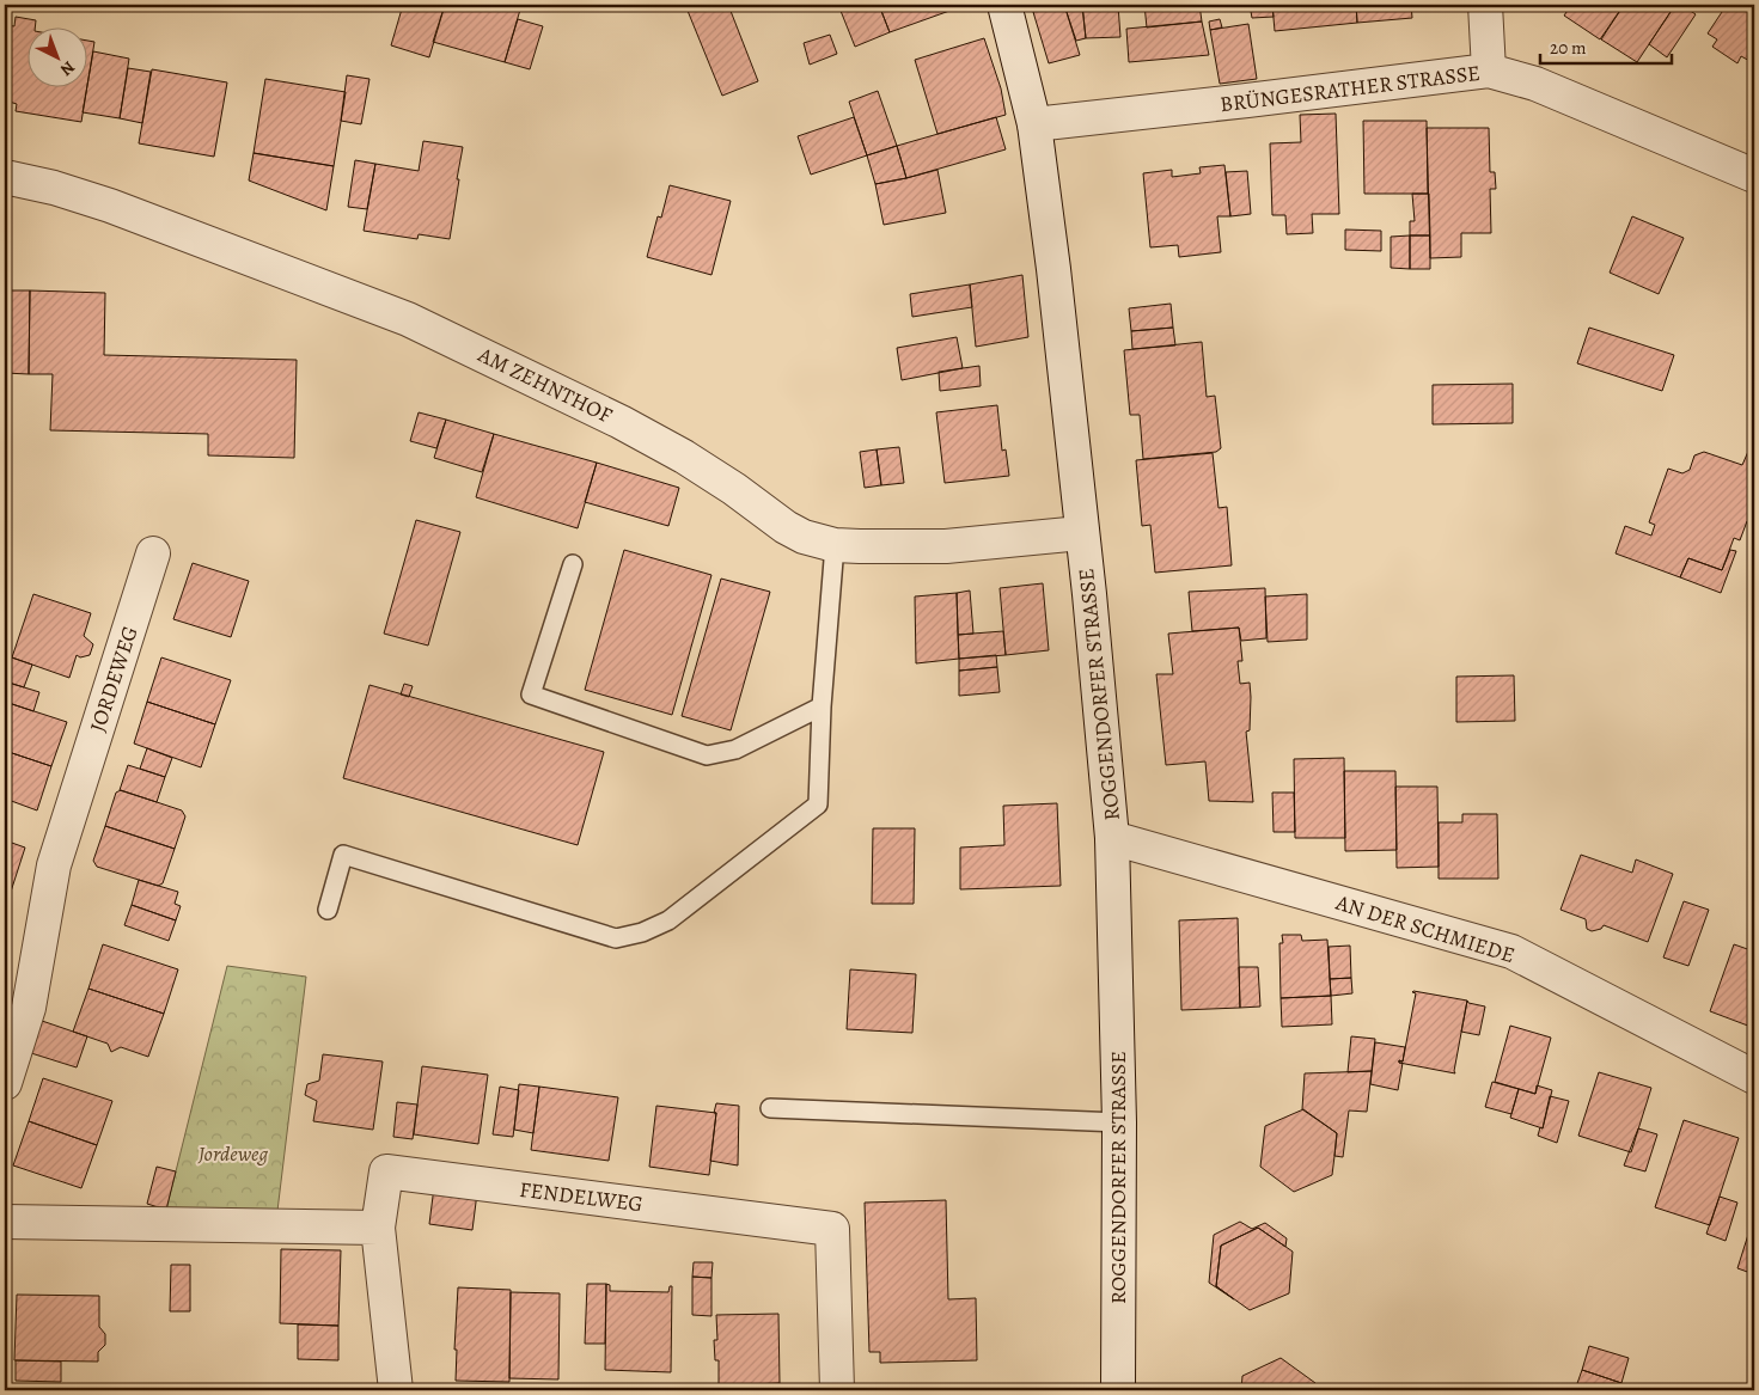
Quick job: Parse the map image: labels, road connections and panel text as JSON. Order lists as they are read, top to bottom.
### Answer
{
  "streets": {
    "street": [
      "BRÜNGESRATHER STRASSE",
      "AM ZEHNTHOF",
      "JORDEWEG",
      "ROGGENDORFER STRASSE",
      "AN DER SCHMIEDE",
      "FENDELWEG"
    ]
  },
  "crossings": [
    ["BRÜNGESRATHER STRASSE", "ROGGENDORFER STRASSE"],
    ["AM ZEHNTHOF", "ROGGENDORFER STRASSE"],
    ["ROGGENDORFER STRASSE", "AN DER SCHMIEDE"]
  ],
  "parks": ["Jordeweg"],
  "scale_bar": "20 m",
  "north": "bottom right"
}
